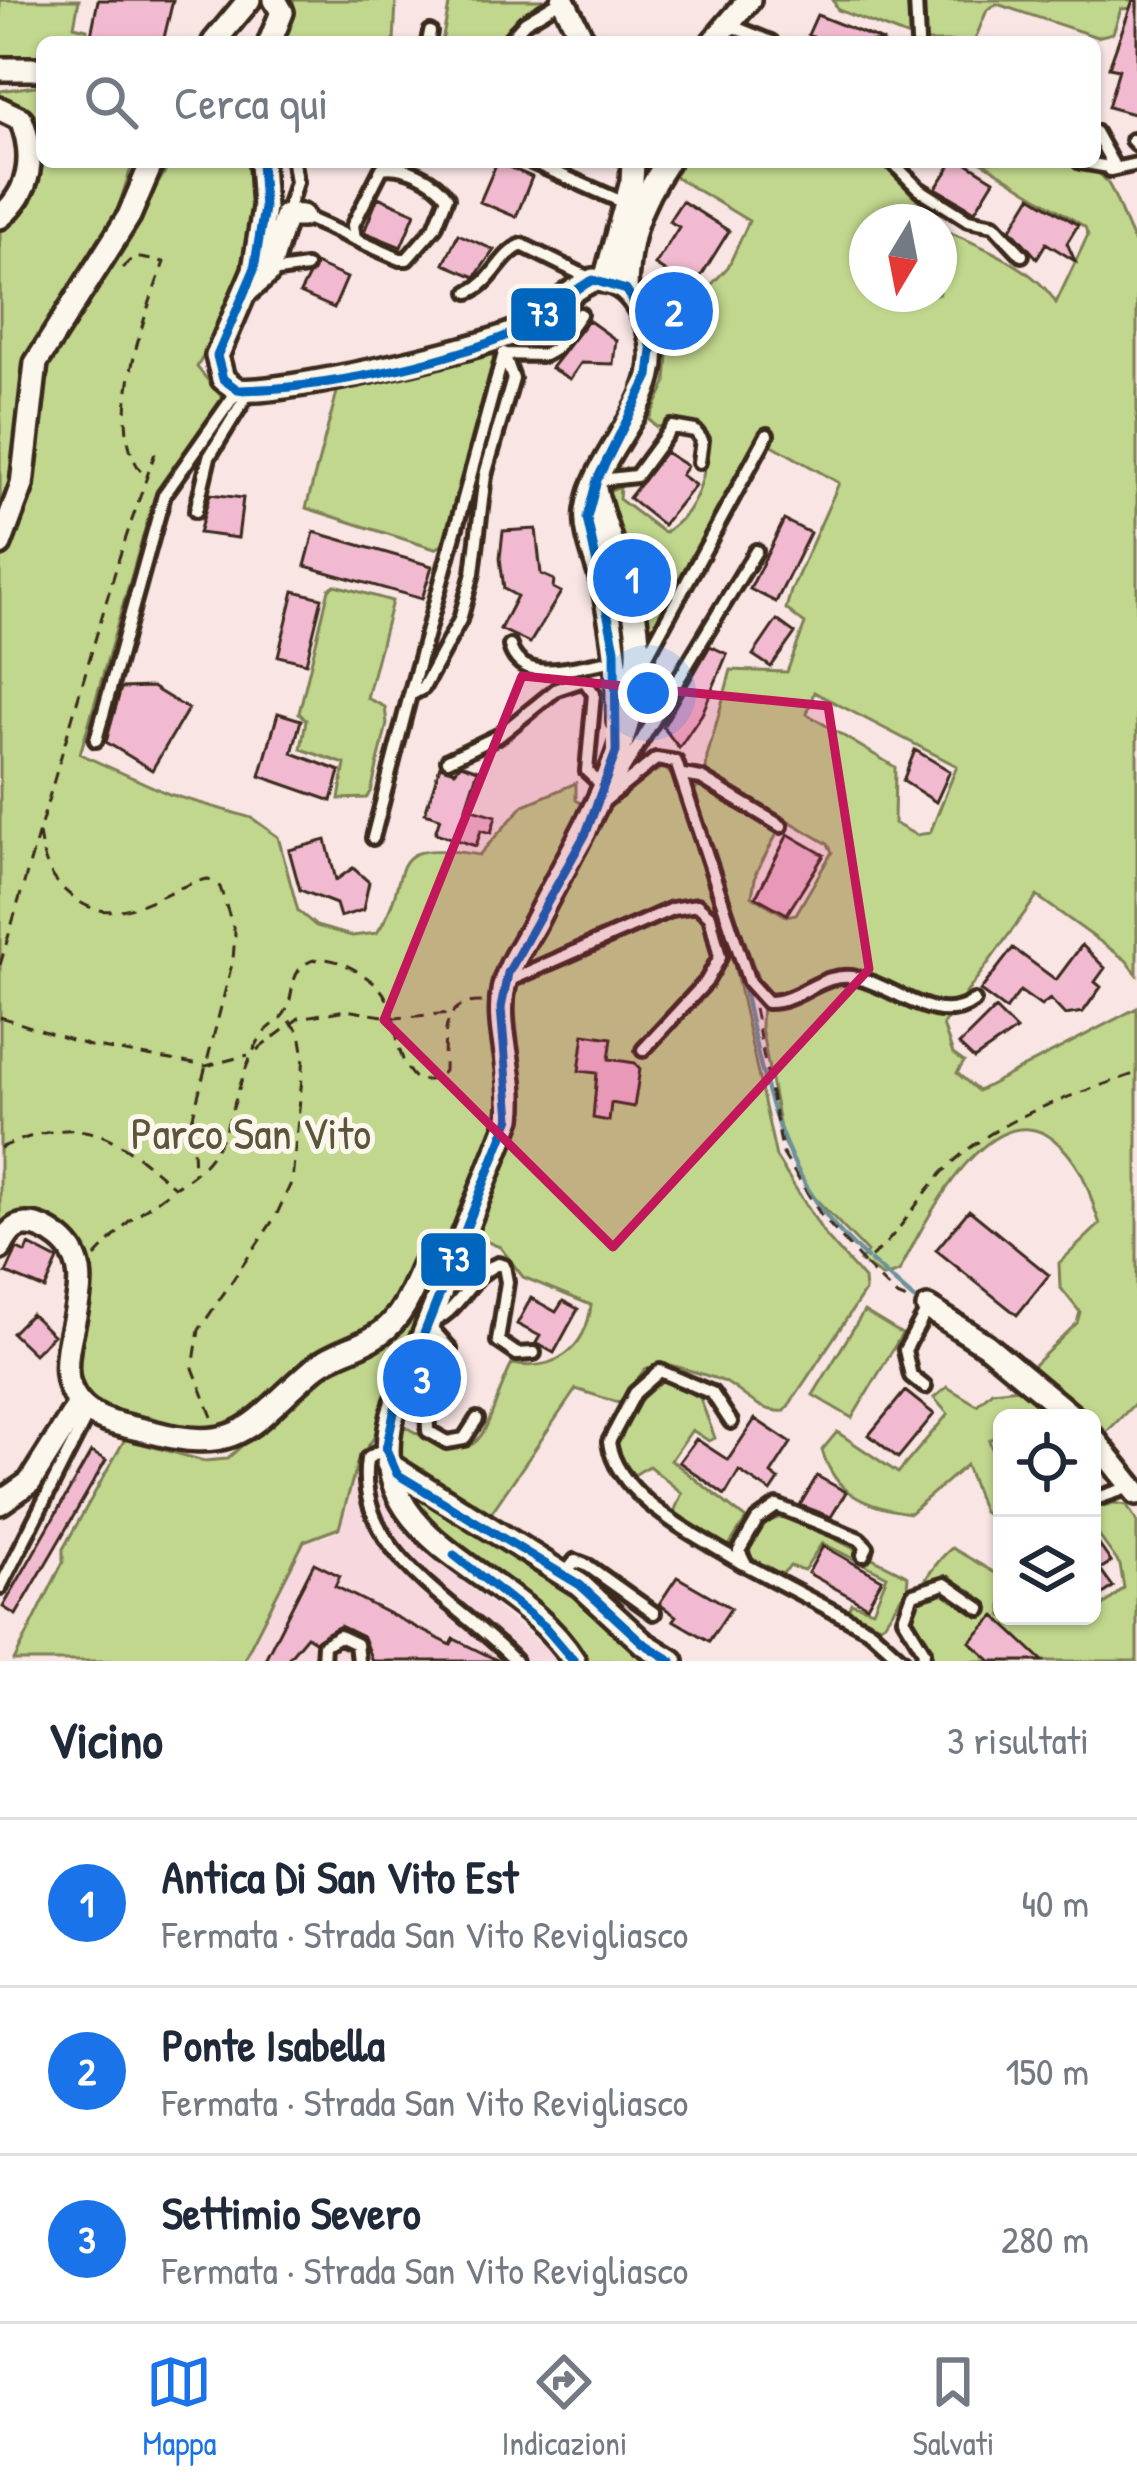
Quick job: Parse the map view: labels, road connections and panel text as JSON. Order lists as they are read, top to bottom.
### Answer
{
  "parks": ["Parco San Vito"],
  "lines": ["transit line 73"],
  "north": "bottom",
  "page": {
    "search": "Cerca qui",
    "pins": ["2", "1", "3"],
    "heading": ["Vicino", "3 risultati"],
    "list": [
      {
        "mark": "1",
        "name": "Antica Di San Vito Est",
        "note": "Fermata · Strada San Vito Revigliasco",
        "value": "40 m"
      },
      {
        "mark": "2",
        "name": "Ponte Isabella",
        "note": "Fermata · Strada San Vito Revigliasco",
        "value": "150 m"
      },
      {
        "mark": "3",
        "name": "Settimio Severo",
        "note": "Fermata · Strada San Vito Revigliasco",
        "value": "280 m"
      }
    ],
    "nav": ["Mappa", "Indicazioni", "Salvati"]
  }
}
